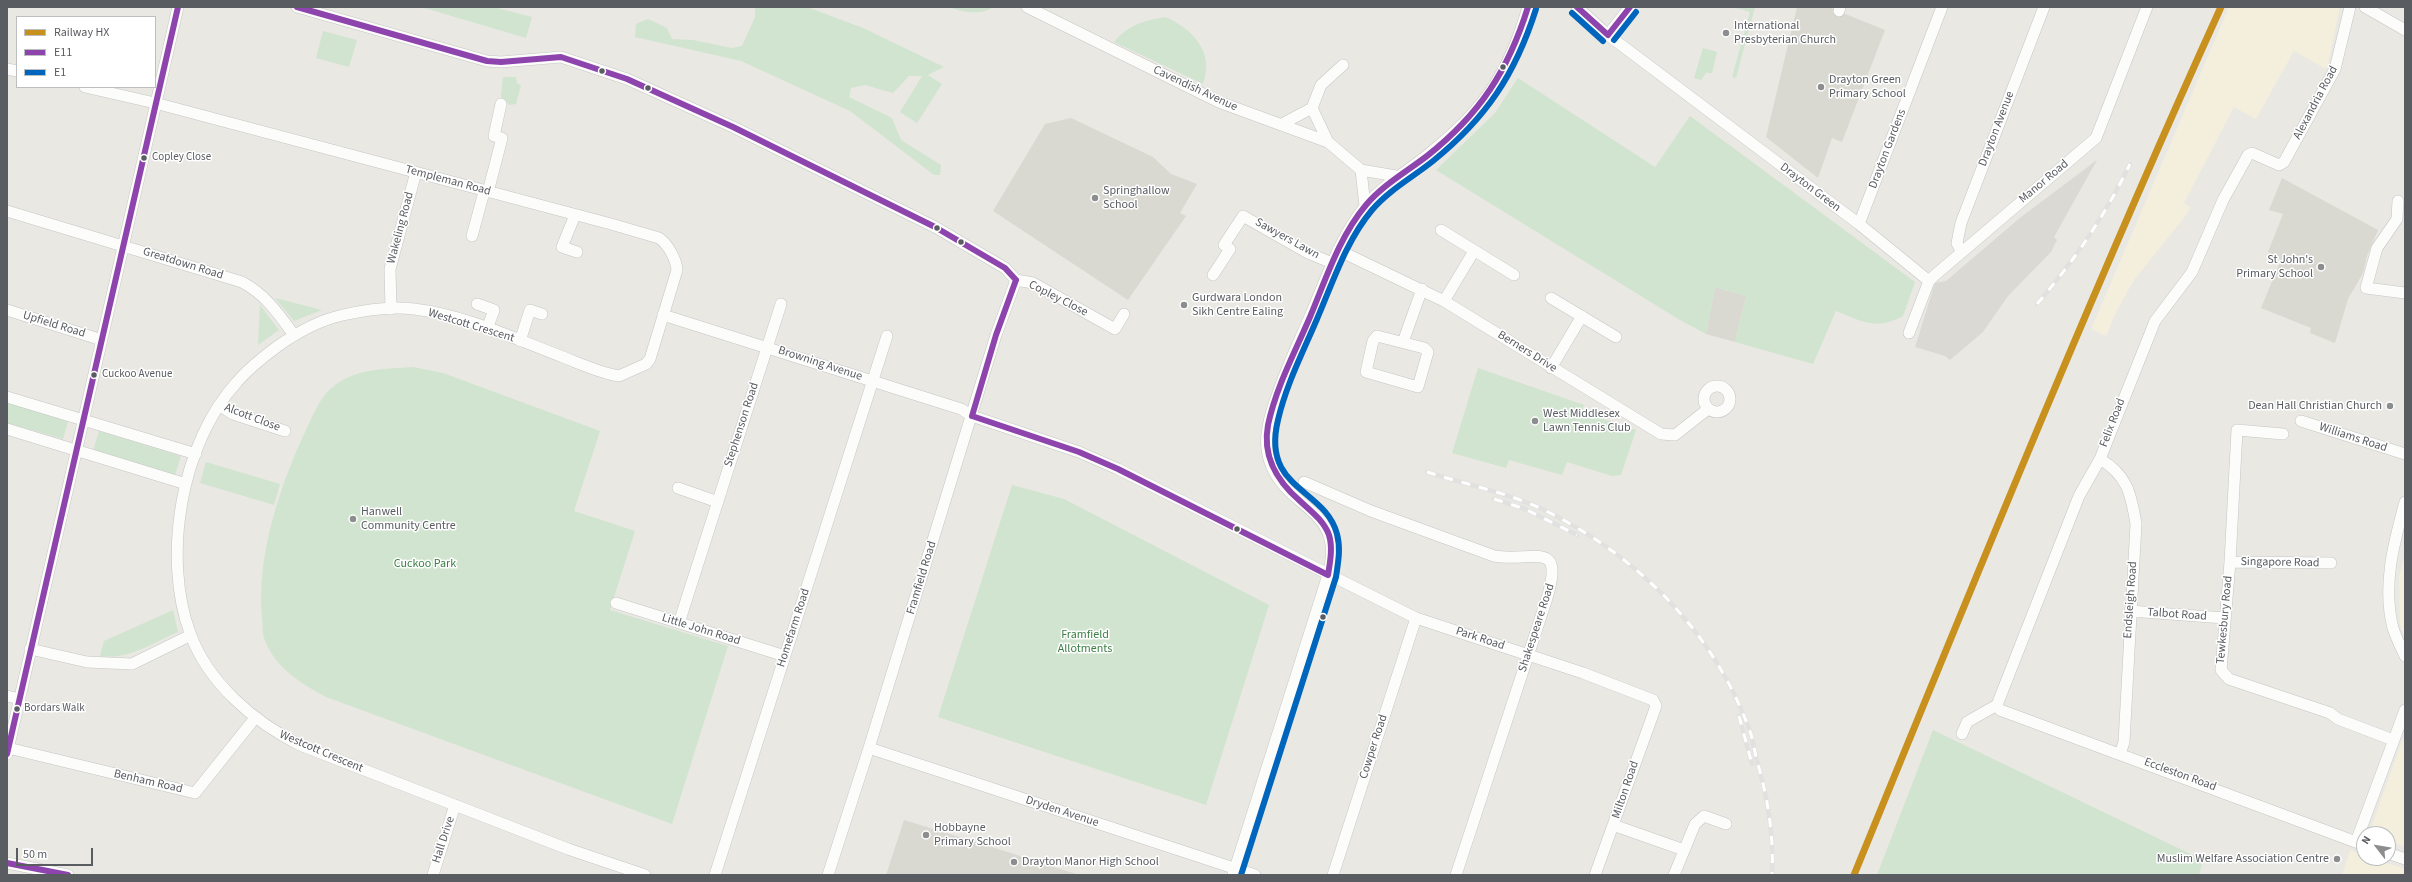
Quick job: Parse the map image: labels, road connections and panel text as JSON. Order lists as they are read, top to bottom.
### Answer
{
  "streets": {
    "street": [
      "Cavendish Avenue",
      "Alexandria Road",
      "Drayton Avenue",
      "Drayton Gardens",
      "Templeman Road",
      "Manor Road",
      "Drayton Green",
      "Wakeling Road",
      "Sawyers Lawn",
      "Greatdown Road",
      "Copley Close",
      "Upfield Road",
      "Westcott Crescent",
      "Berners Drive",
      "Browning Avenue",
      "Alcott Close",
      "Felix Road",
      "Stephenson Road",
      "Williams Road",
      "Singapore Road",
      "Framfield Road",
      "Endsleigh Road",
      "Talbot Road",
      "Tewkesbury Road",
      "Homefarm Road",
      "Shakespeare Road",
      "Little John Road",
      "Park Road",
      "Cowper Road",
      "Eccleston Road",
      "Benham Road",
      "Milton Road",
      "Dryden Avenue",
      "Hall Drive"
    ]
  },
  "crossings": [
    ["Alexandria Road", "Felix Road"],
    ["Drayton Avenue", "Manor Road"],
    ["Drayton Gardens", "Drayton Green"],
    ["Templeman Road", "Wakeling Road"],
    ["Templeman Road", "Westcott Crescent"],
    ["Templeman Road", "Browning Avenue"],
    ["Manor Road", "Drayton Green"],
    ["Wakeling Road", "Westcott Crescent"],
    ["Greatdown Road", "Westcott Crescent"],
    ["Copley Close", "Framfield Road"],
    ["Westcott Crescent", "Browning Avenue"],
    ["Westcott Crescent", "Alcott Close"],
    ["Westcott Crescent", "Benham Road"],
    ["Westcott Crescent", "Hall Drive"],
    ["Browning Avenue", "Stephenson Road"],
    ["Browning Avenue", "Framfield Road"],
    ["Browning Avenue", "Homefarm Road"],
    ["Browning Avenue", "Park Road"],
    ["Felix Road", "Endsleigh Road"],
    ["Felix Road", "Eccleston Road"],
    ["Stephenson Road", "Little John Road"],
    ["Singapore Road", "Tewkesbury Road"],
    ["Framfield Road", "Dryden Avenue"],
    ["Endsleigh Road", "Talbot Road"],
    ["Endsleigh Road", "Eccleston Road"],
    ["Talbot Road", "Tewkesbury Road"],
    ["Homefarm Road", "Little John Road"],
    ["Shakespeare Road", "Park Road"],
    ["Park Road", "Cowper Road"],
    ["Park Road", "Milton Road"]
  ],
  "parks": ["Cuckoo Park", "Framfield Allotments"],
  "places": [
    "International Presbyterian Church",
    "Drayton Green Primary School",
    "Copley Close",
    "Springhallow School",
    "St John's Primary School",
    "Gurdwara London Sikh Centre Ealing",
    "Cuckoo Avenue",
    "Dean Hall Christian Church",
    "West Middlesex Lawn Tennis Club",
    "Hanwell Community Centre",
    "Bordars Walk",
    "Hobbayne Primary School",
    "Muslim Welfare Association Centre",
    "Drayton Manor High School"
  ],
  "lines": ["rail line HX", "transit line E11", "transit line E1"],
  "legend": ["Railway HX", "E11", "E1"],
  "scale_bar": "50 m",
  "north": "top left"
}
